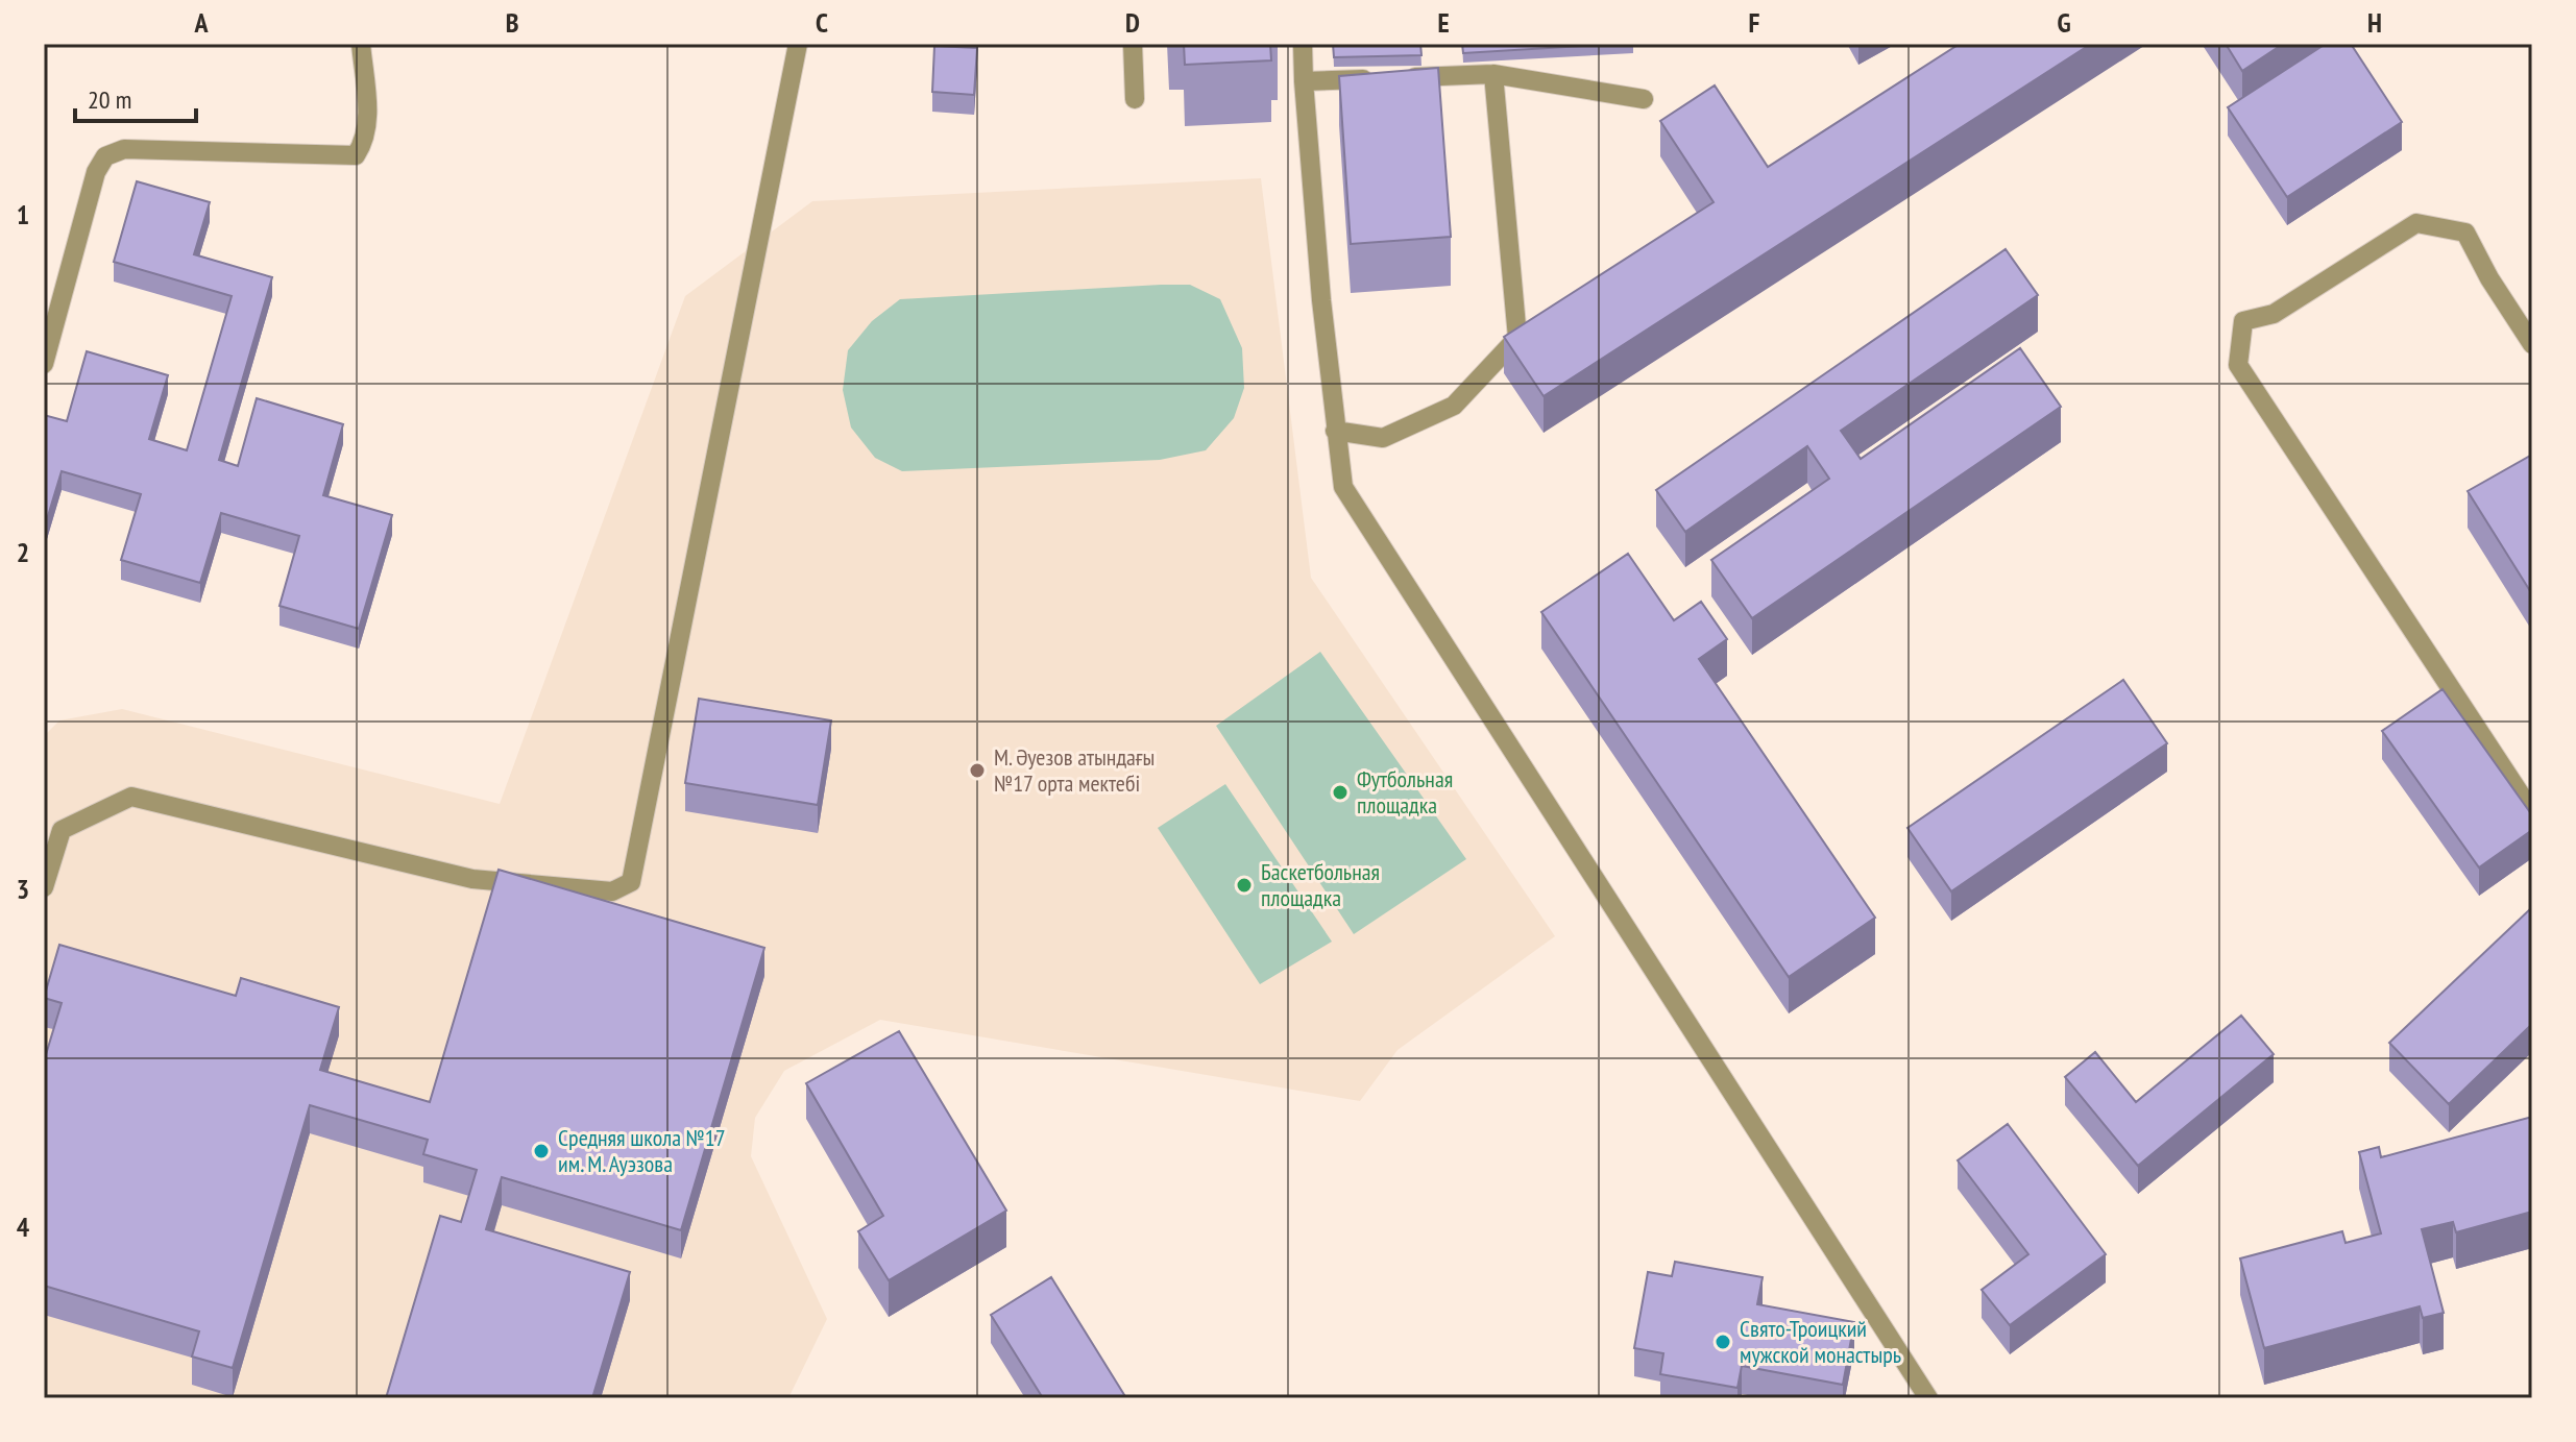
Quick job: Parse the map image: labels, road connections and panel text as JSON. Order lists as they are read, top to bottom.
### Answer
{
  "places": [
    "М. Әуезов атындағы №17 орта мектебі",
    "Футбольная площадка",
    "Баскетбольная площадка",
    "Средняя школа №17 им. М. Ауэзова",
    "Свято-Троицкий мужской монастырь"
  ],
  "scale_bar": "20 m",
  "grid": {
    "columns": [
      "A",
      "B",
      "C",
      "D",
      "E",
      "F",
      "G",
      "H"
    ],
    "rows": [
      "1",
      "2",
      "3",
      "4"
    ]
  }
}
